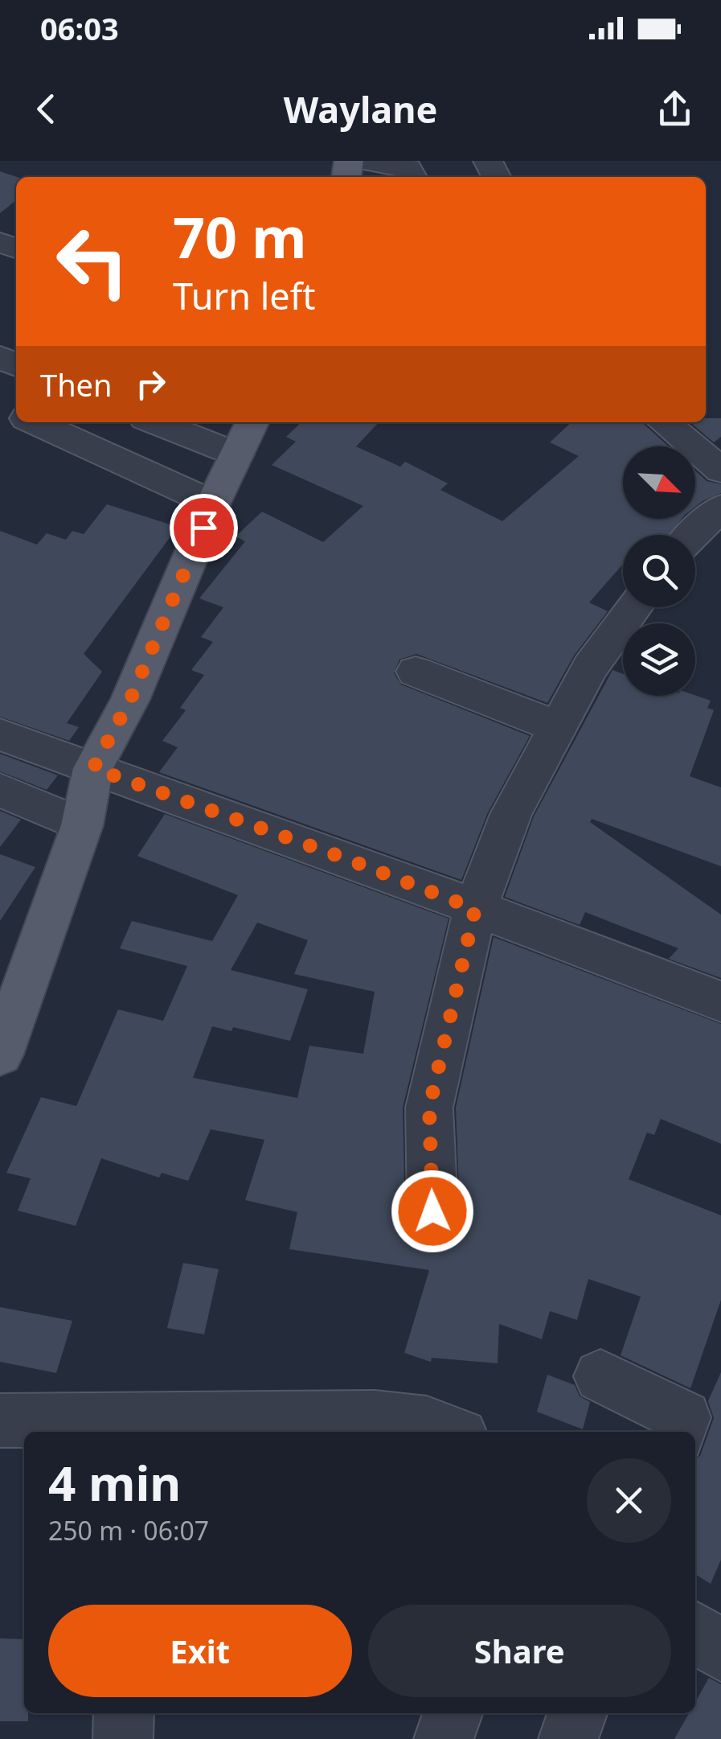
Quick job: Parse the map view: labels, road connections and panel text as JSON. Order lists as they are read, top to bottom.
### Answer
{
  "north": "bottom right",
  "page": {
    "status": "06:03",
    "header": "Waylane",
    "turn": ["70 m", "Turn left"],
    "then": "Then",
    "heading": ["4 min", "250 m · 06:07"],
    "buttons": ["Exit", "Share"]
  }
}
